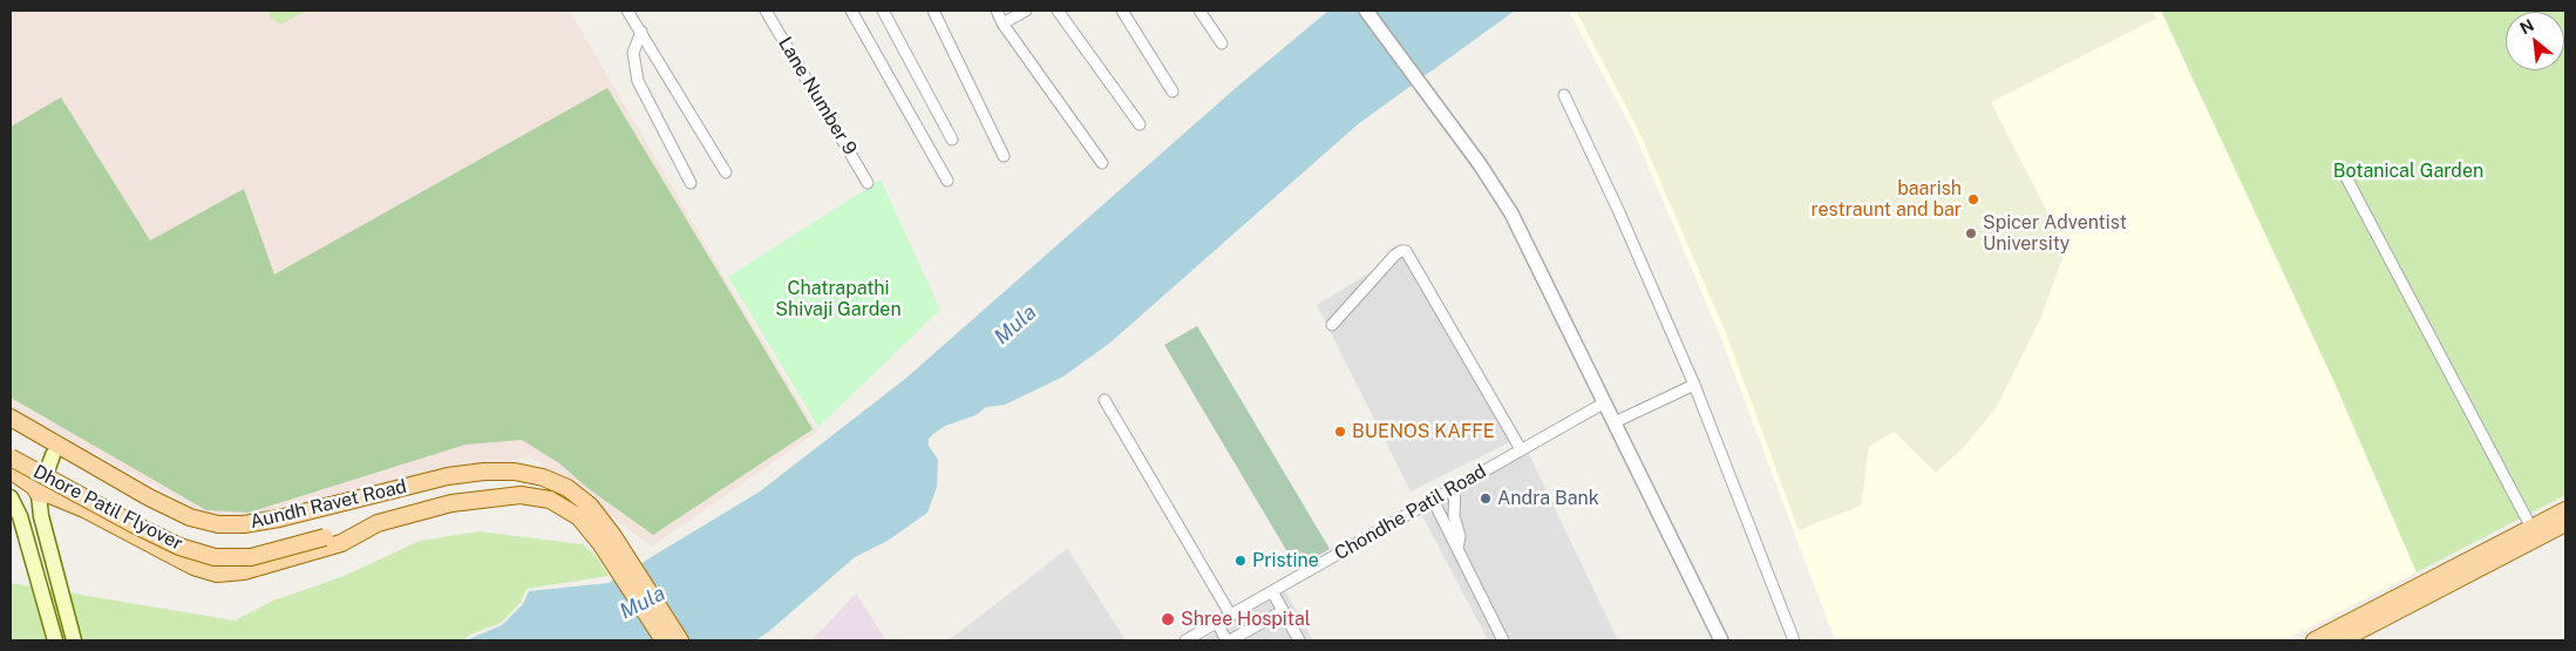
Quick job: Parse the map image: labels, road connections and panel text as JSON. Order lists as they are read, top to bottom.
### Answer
{
  "streets": {
    "main road": ["Aundh Ravet Road", "Dhore Patil Flyover"],
    "street": ["Lane Number 9", "Chondhe Patil Road"]
  },
  "crossings": [
    ["Aundh Ravet Road", "Dhore Patil Flyover"]
  ],
  "water": ["Mula"],
  "parks": ["Botanical Garden", "Chatrapathi Shivaji Garden"],
  "places": [
    "baarish restraunt and bar",
    "Spicer Adventist University",
    "BUENOS KAFFE",
    "Andra Bank",
    "Pristine",
    "Shree Hospital"
  ],
  "north": "top left"
}
